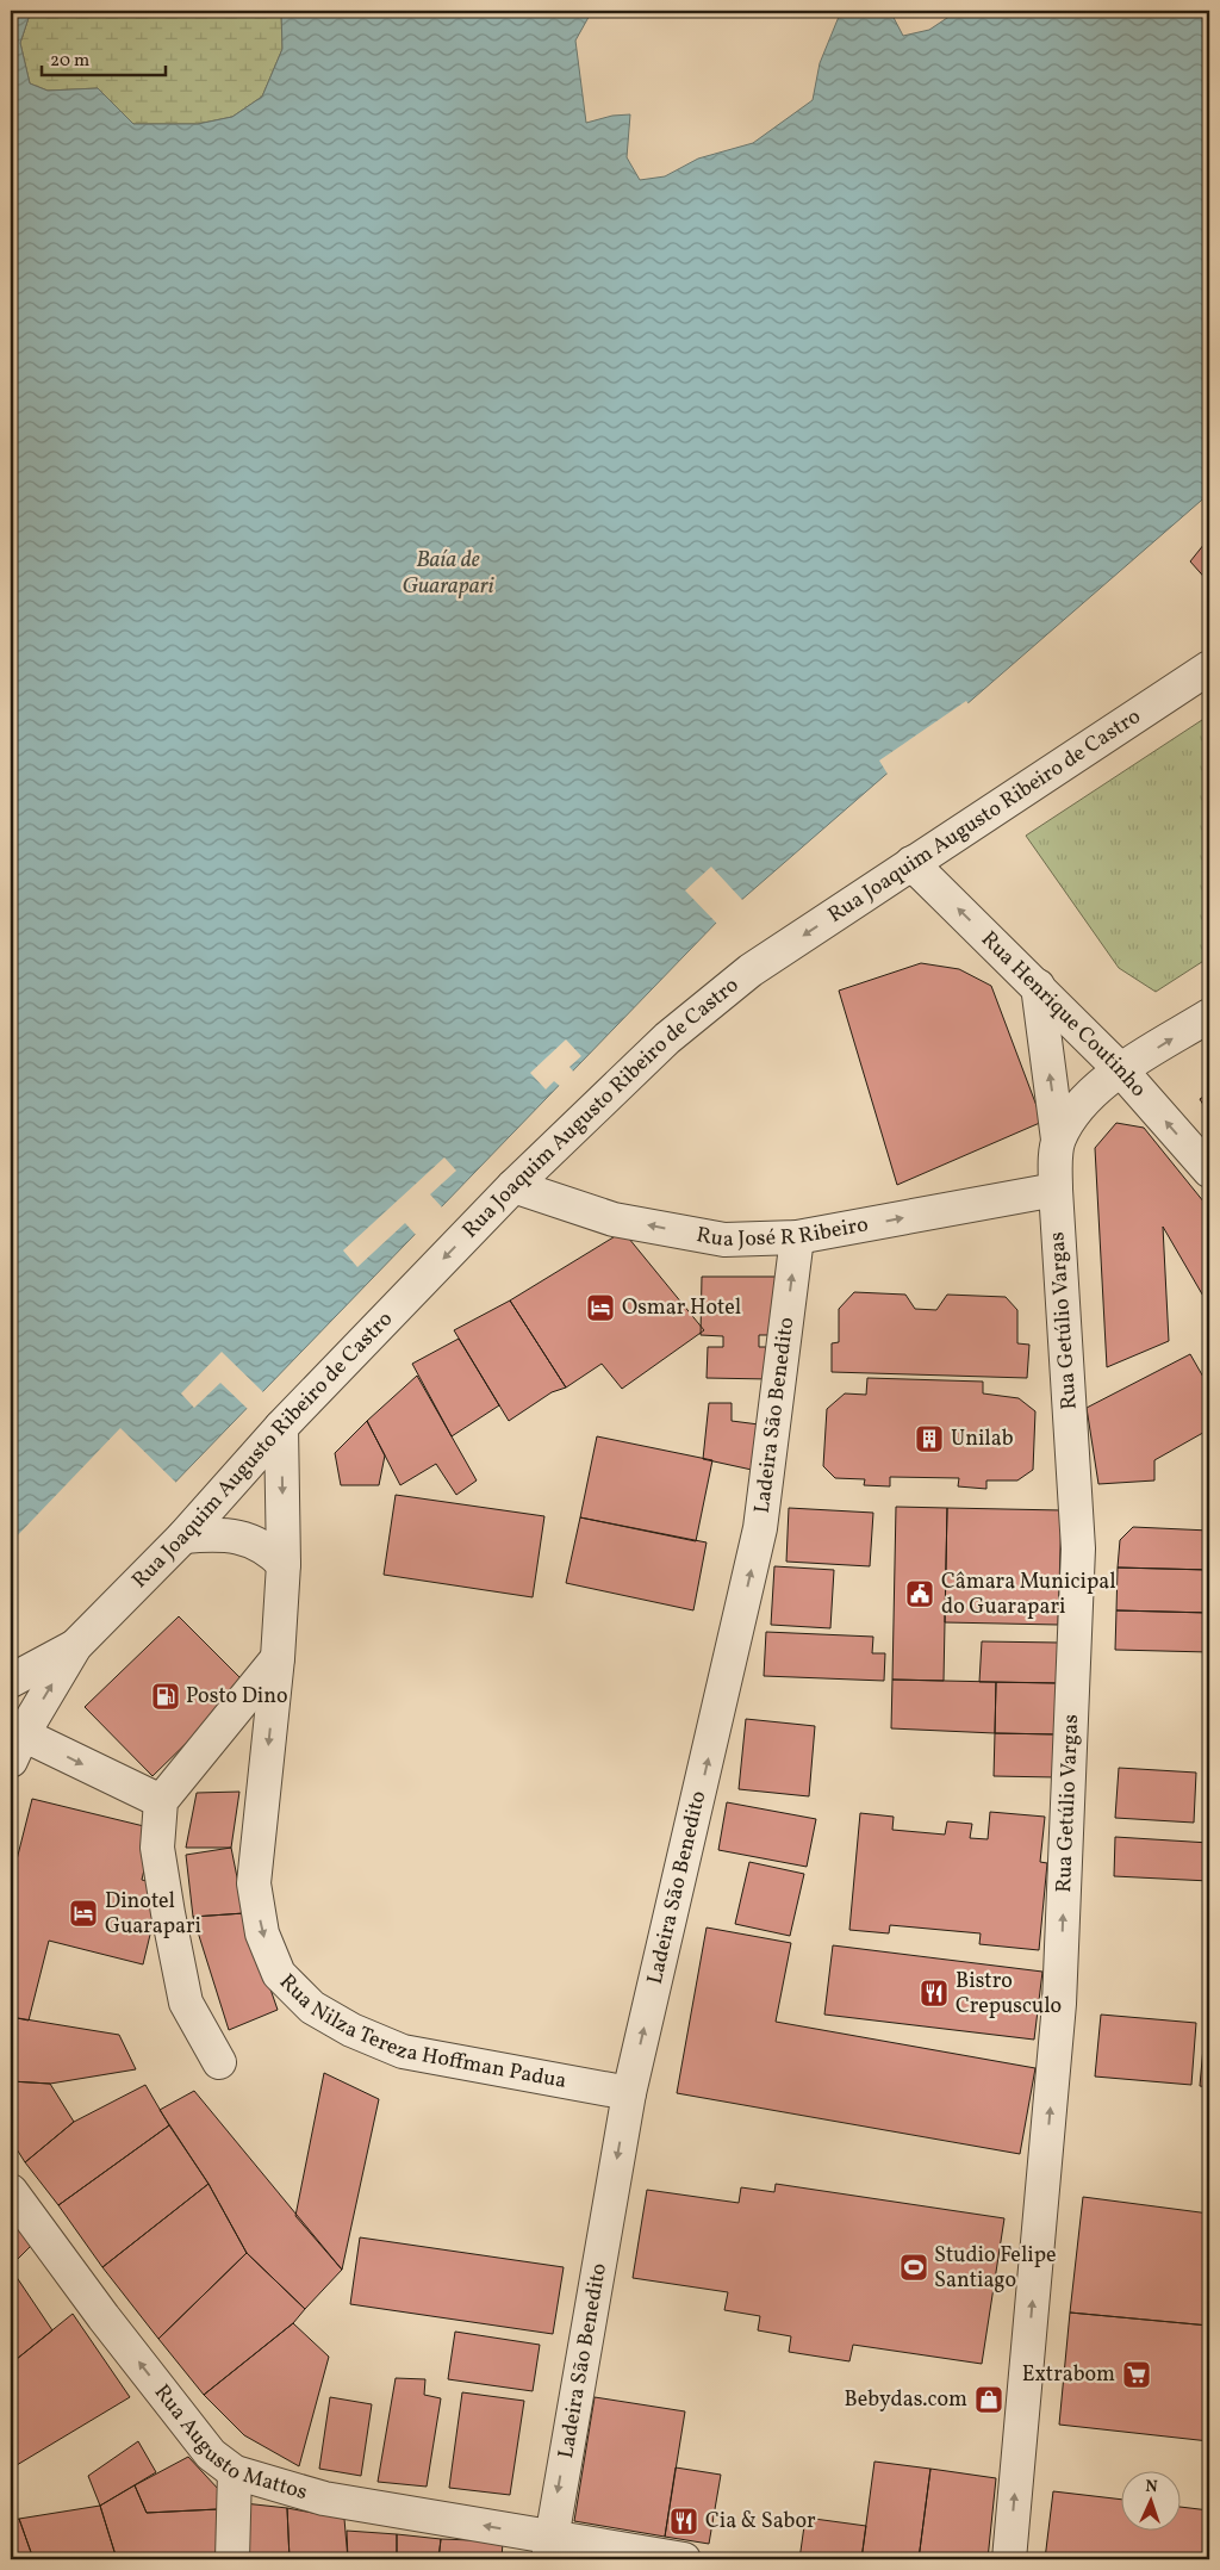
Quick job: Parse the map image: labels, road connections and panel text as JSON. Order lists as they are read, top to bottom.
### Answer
{
  "streets": {
    "street": [
      "Rua Joaquim Augusto Ribeiro de Castro",
      "Rua Henrique Coutinho",
      "Rua José R Ribeiro",
      "Rua Getúlio Vargas",
      "Ladeira São Benedito",
      "Rua Nilza Tereza Hoffman Padua",
      "Rua Augusto Mattos"
    ]
  },
  "crossings": [
    ["Rua Joaquim Augusto Ribeiro de Castro", "Rua Henrique Coutinho"],
    ["Rua Joaquim Augusto Ribeiro de Castro", "Rua José R Ribeiro"],
    ["Rua Joaquim Augusto Ribeiro de Castro", "Rua Nilza Tereza Hoffman Padua"],
    ["Rua Henrique Coutinho", "Rua Getúlio Vargas"],
    ["Rua José R Ribeiro", "Rua Getúlio Vargas"],
    ["Rua José R Ribeiro", "Ladeira São Benedito"],
    ["Ladeira São Benedito", "Rua Nilza Tereza Hoffman Padua"],
    ["Ladeira São Benedito", "Rua Augusto Mattos"]
  ],
  "one_way": ["Rua Henrique Coutinho", "Rua Getúlio Vargas", "Rua Augusto Mattos"],
  "water": ["Baía de Guarapari"],
  "places": {
    "hotel": ["Osmar Hotel", "Dinotel Guarapari"],
    "building": ["Unilab"],
    "public building": ["Câmara Municipal do Guarapari"],
    "fuel station": ["Posto Dino"],
    "restaurant": ["Bistro Crepusculo", "Cia & Sabor"],
    "sports": ["Studio Felipe Santiago"],
    "supermarket": ["Extrabom"],
    "shop": ["Bebydas.com"]
  },
  "scale_bar": "20 m",
  "north": "top"
}
